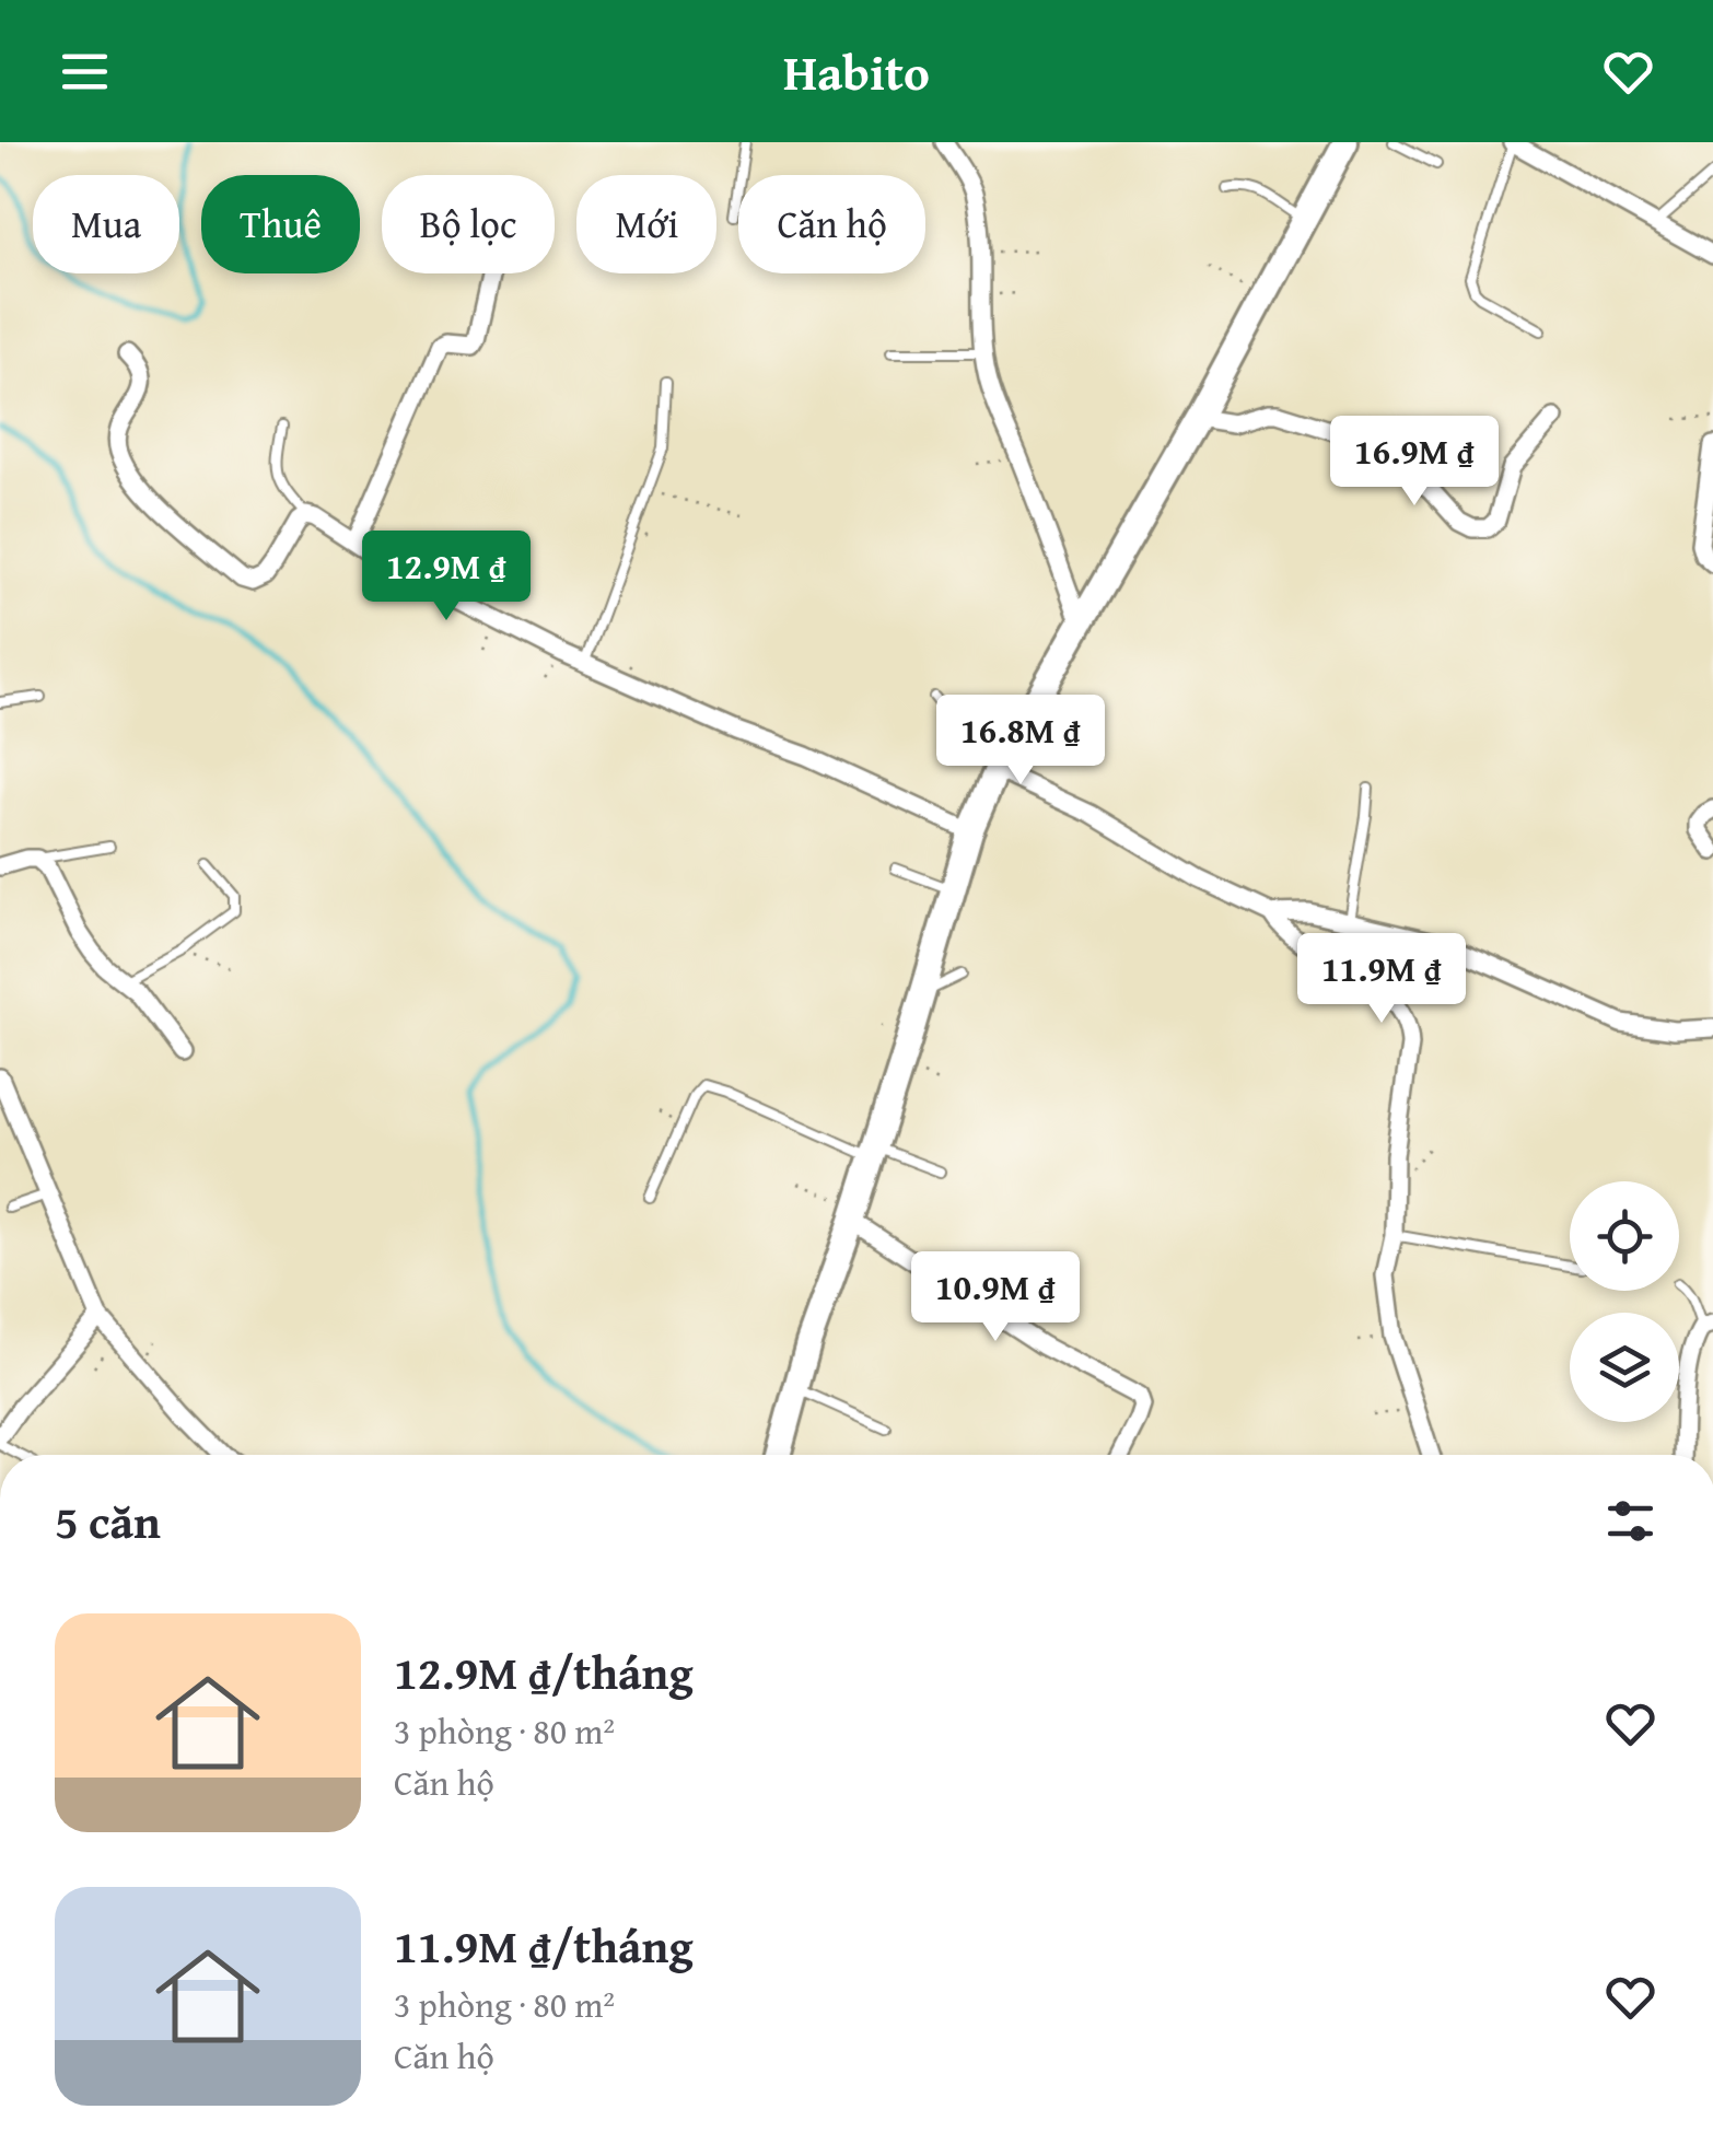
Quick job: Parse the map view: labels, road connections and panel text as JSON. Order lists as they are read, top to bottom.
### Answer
{
  "page": {
    "header": "Habito",
    "chip": [
      "Mua",
      "Thuê",
      "Bộ lọc",
      "Mới",
      "Căn hộ"
    ],
    "price": [
      "16.9M ₫",
      "12.9M ₫",
      "16.8M ₫",
      "11.9M ₫",
      "10.9M ₫"
    ],
    "heading": "5 căn",
    "list": [
      {
        "name": "12.9M ₫/tháng",
        "note": "3 phòng · 80 m² · Căn hộ"
      },
      {
        "name": "11.9M ₫/tháng",
        "note": "3 phòng · 80 m² · Căn hộ"
      }
    ]
  }
}
